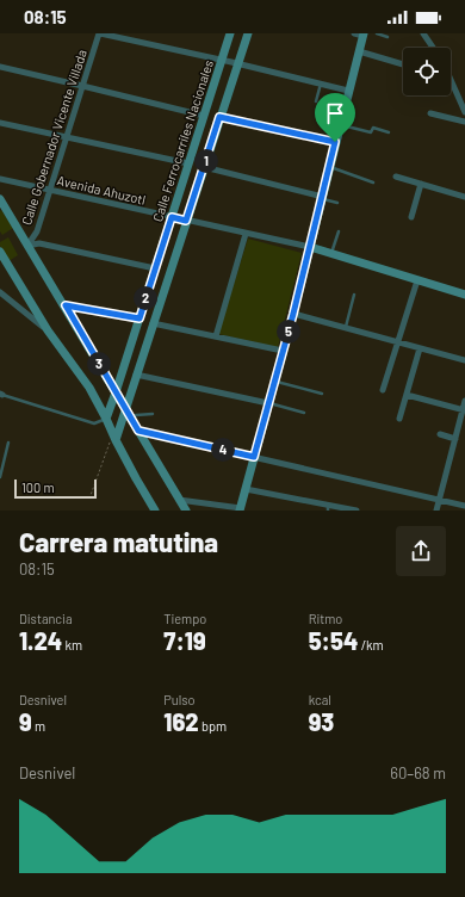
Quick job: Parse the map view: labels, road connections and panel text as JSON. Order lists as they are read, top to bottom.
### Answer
{
  "streets": {
    "main road": ["Calle Ferrocarriles Nacionales"],
    "street": ["Calle Gobernador Vicente Villada", "Avenida Ahuzotl"]
  },
  "crossings": [
    ["Calle Gobernador Vicente Villada", "Avenida Ahuzotl"],
    ["Calle Ferrocarriles Nacionales", "Avenida Ahuzotl"]
  ],
  "scale_bar": "100 m",
  "page": {
    "status": "08:15",
    "pins": [
      "1",
      "2",
      "5",
      "3",
      "4"
    ],
    "scale": "100 m",
    "heading": ["Carrera matutina", "08:15"],
    "stats": [
      ["Distancia", "1.24 km"],
      ["Tiempo", "7:19"],
      ["Ritmo", "5:54 /km"],
      ["Desnivel", "9 m"],
      ["Pulso", "162 bpm"],
      ["kcal", "93"]
    ],
    "chart": ["Desnivel", "60–68 m"]
  }
}
